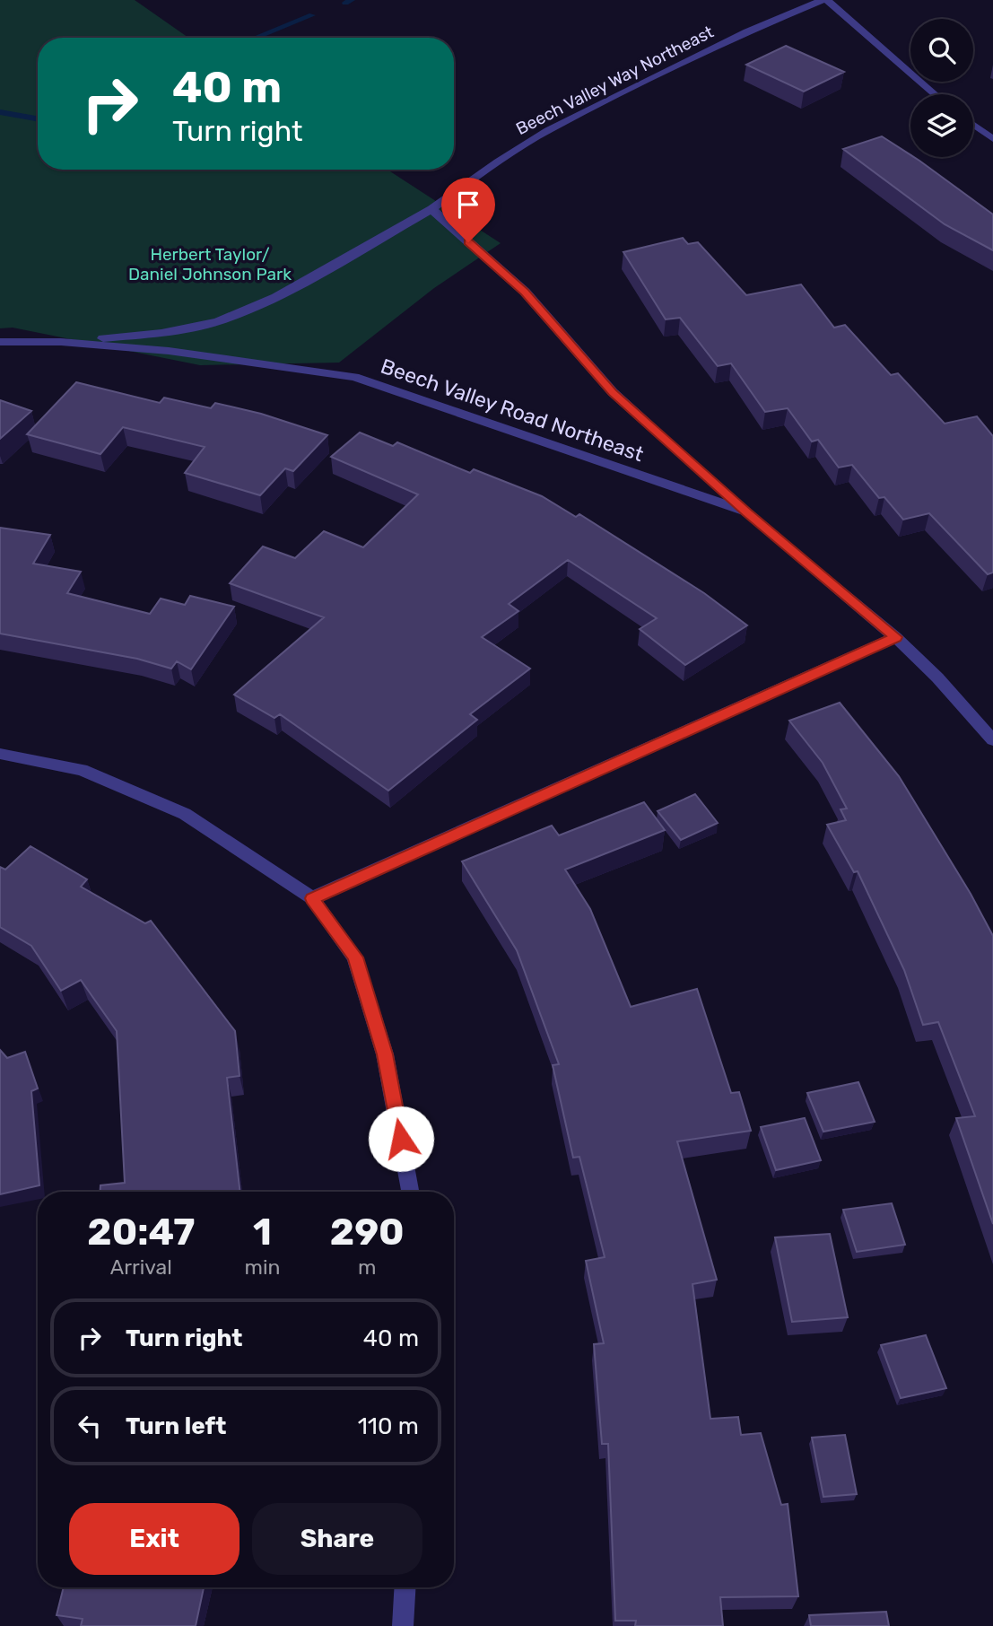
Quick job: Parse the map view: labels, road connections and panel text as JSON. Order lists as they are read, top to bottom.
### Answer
{
  "streets": {
    "street": ["Beech Valley Way Northeast", "Beech Valley Road Northeast"]
  },
  "crossings": [
    ["Beech Valley Way Northeast", "Beech Valley Road Northeast"]
  ],
  "parks": ["Herbert Taylor/ Daniel Johnson Park"],
  "page": {
    "turn": ["40 m", "Turn right"],
    "eta": [
      "20:47",
      "Arrival",
      "1",
      "min",
      "290",
      "m"
    ],
    "list": [
      {
        "name": "Turn right",
        "value": "40 m"
      },
      {
        "name": "Turn left",
        "value": "110 m"
      }
    ],
    "buttons": ["Exit", "Share"]
  }
}
